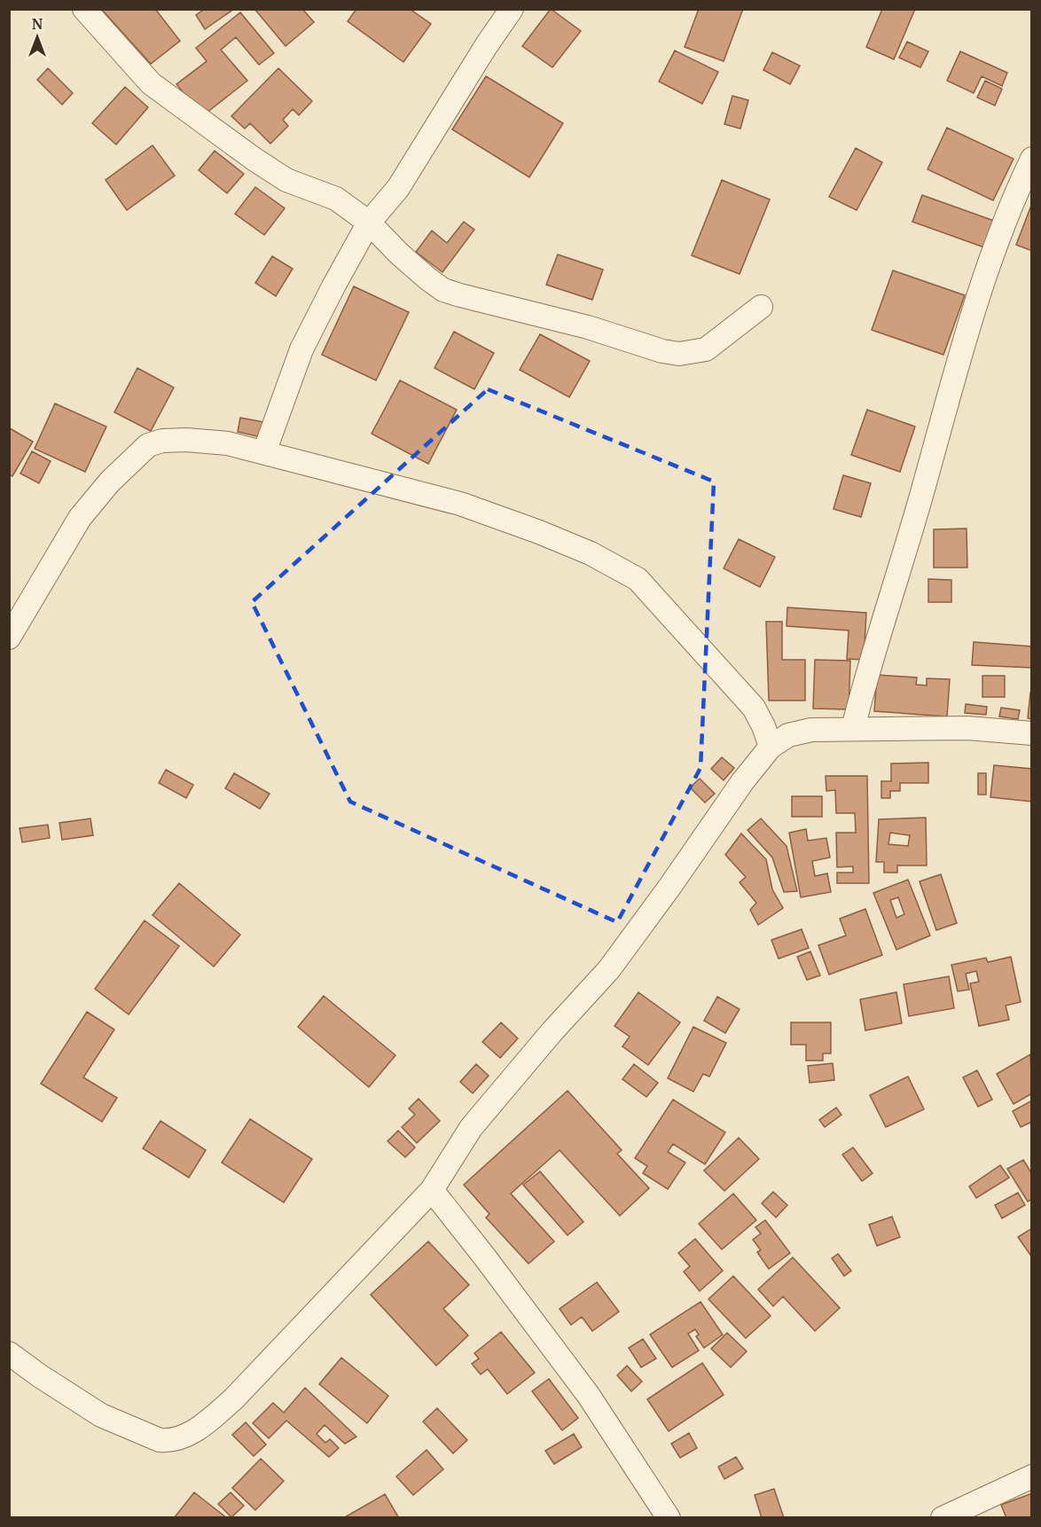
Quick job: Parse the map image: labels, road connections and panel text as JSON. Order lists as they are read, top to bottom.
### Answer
{
  "north": "top"
}
